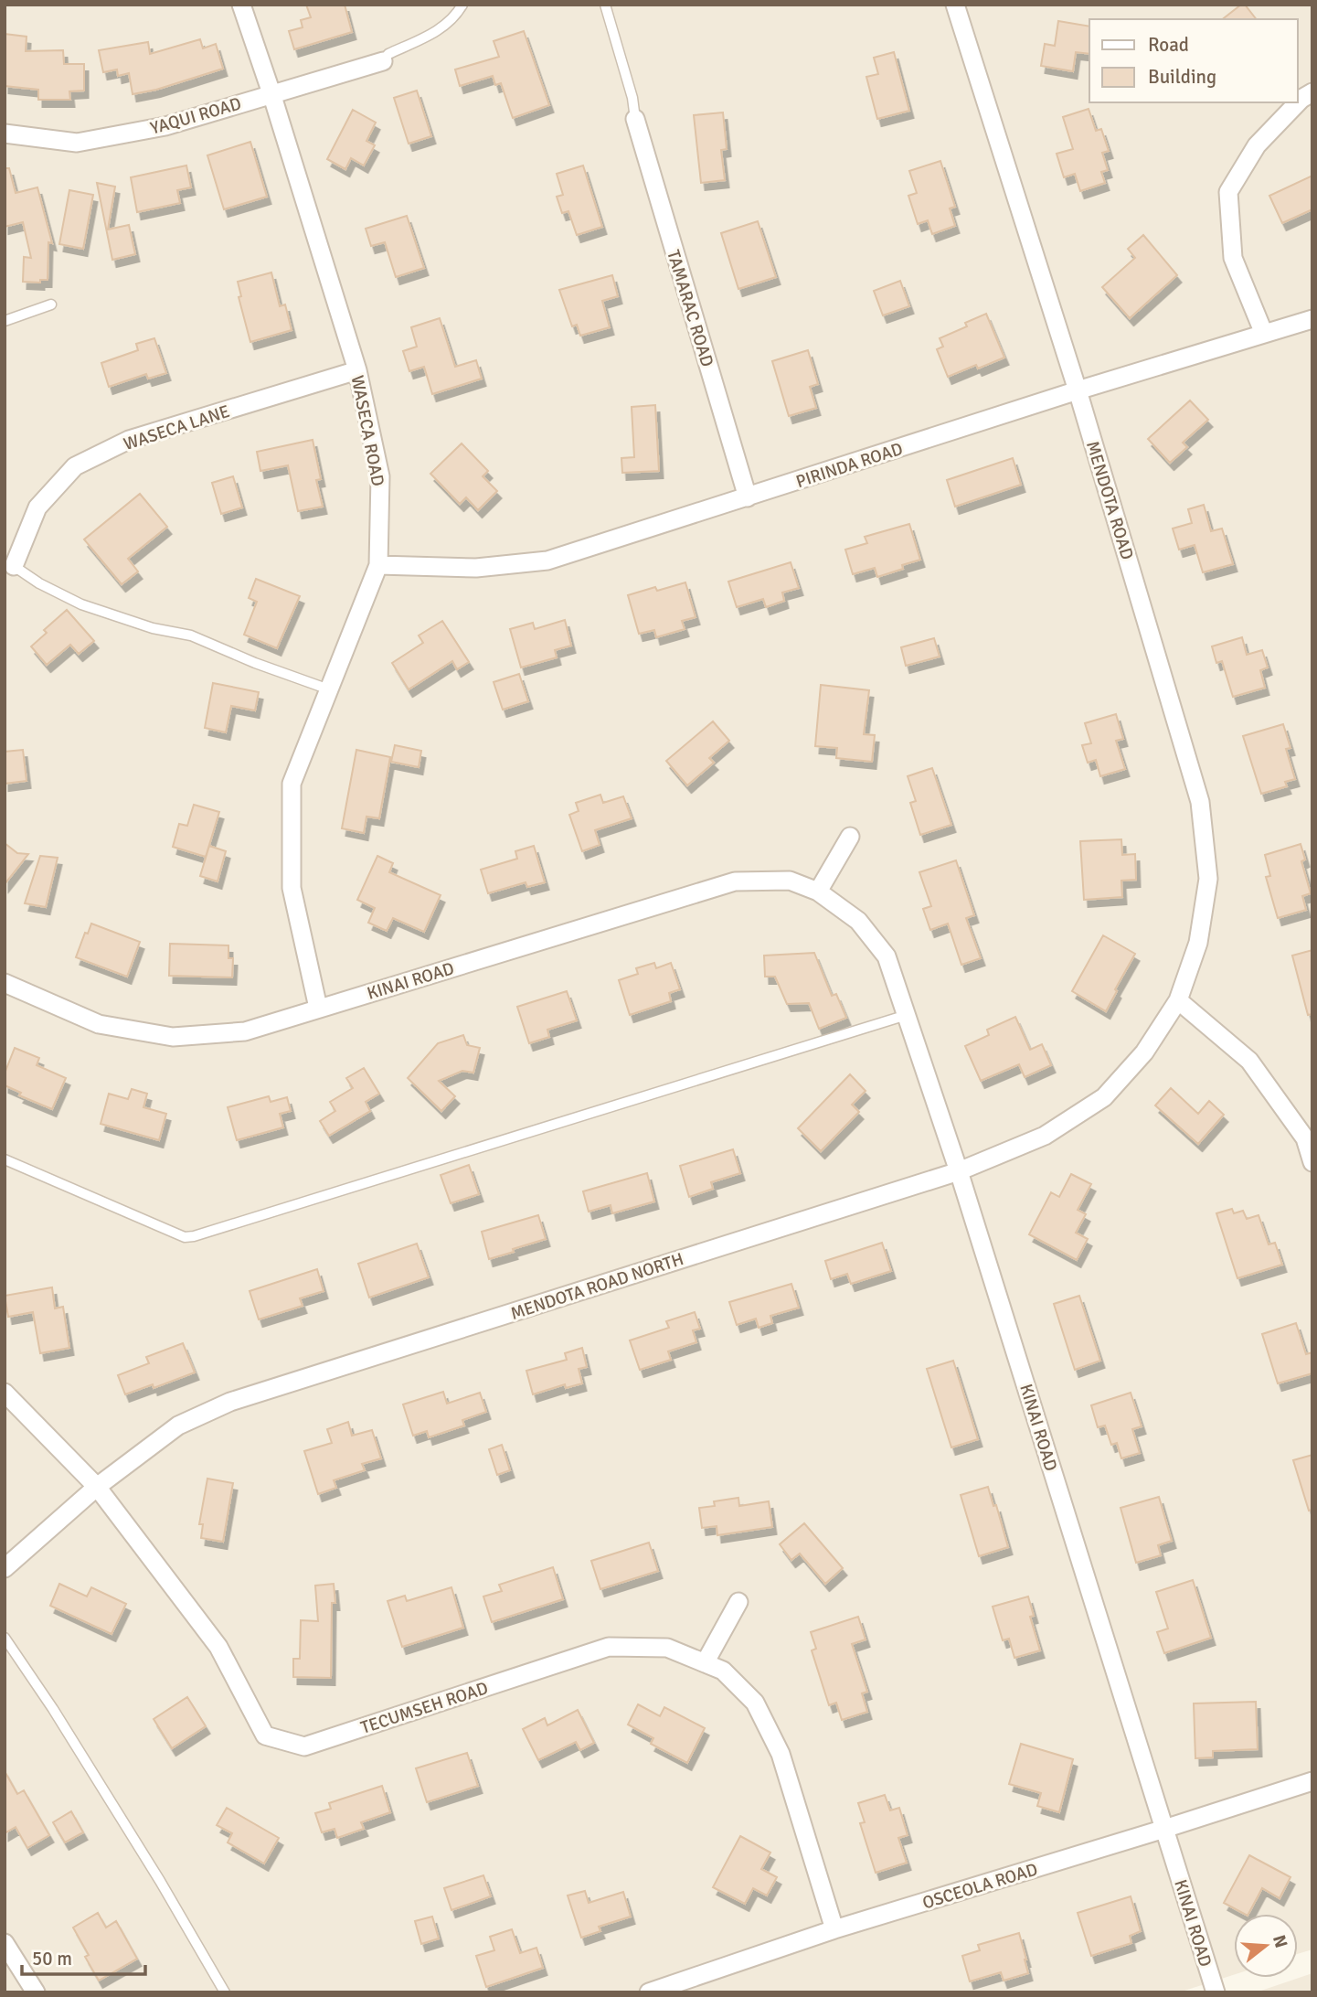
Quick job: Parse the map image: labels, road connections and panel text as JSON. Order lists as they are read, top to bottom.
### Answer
{
  "streets": {
    "street": [
      "YAQUI ROAD",
      "TAMARAC ROAD",
      "WASECA LANE",
      "WASECA ROAD",
      "PIRINDA ROAD",
      "MENDOTA ROAD",
      "KINAI ROAD",
      "MENDOTA ROAD NORTH",
      "TECUMSEH ROAD",
      "OSCEOLA ROAD"
    ]
  },
  "crossings": [
    ["YAQUI ROAD", "WASECA ROAD"],
    ["TAMARAC ROAD", "PIRINDA ROAD"],
    ["WASECA LANE", "WASECA ROAD"],
    ["WASECA ROAD", "PIRINDA ROAD"],
    ["WASECA ROAD", "KINAI ROAD"],
    ["PIRINDA ROAD", "MENDOTA ROAD"],
    ["MENDOTA ROAD", "MENDOTA ROAD NORTH"],
    ["KINAI ROAD", "MENDOTA ROAD NORTH"],
    ["KINAI ROAD", "OSCEOLA ROAD"],
    ["MENDOTA ROAD NORTH", "TECUMSEH ROAD"],
    ["TECUMSEH ROAD", "OSCEOLA ROAD"]
  ],
  "legend": ["Road", "Building"],
  "scale_bar": "50 m",
  "north": "right"
}
